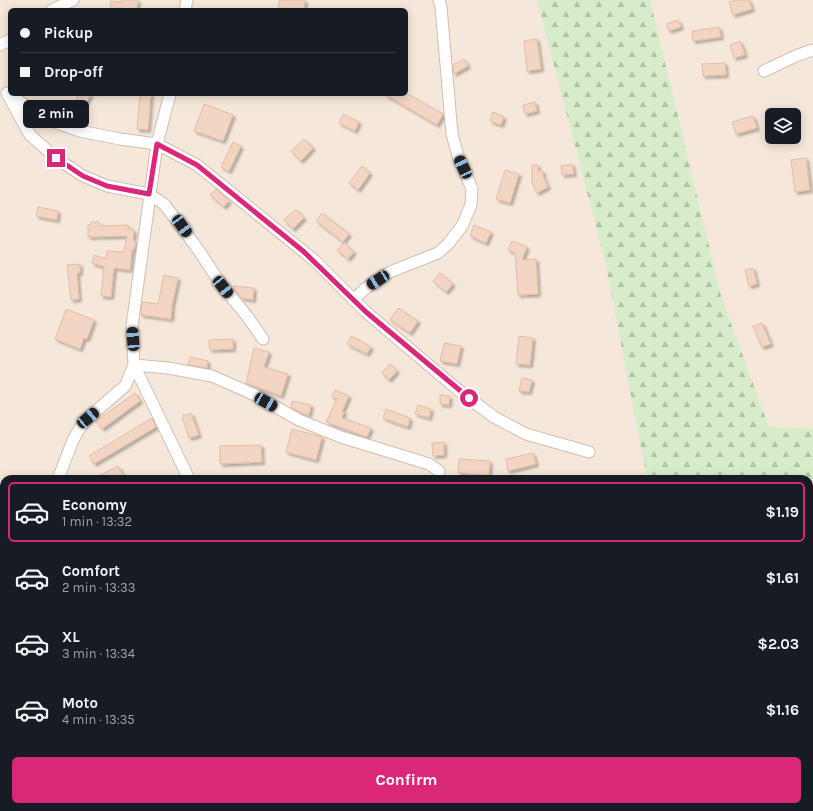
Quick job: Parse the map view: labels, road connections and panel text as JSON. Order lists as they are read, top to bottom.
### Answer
{
  "page": {
    "banner": ["Pickup", "Drop-off"],
    "bubble": "2 min",
    "list": [
      {
        "name": "Economy",
        "note": "1 min · 13:32",
        "value": "$1.19"
      },
      {
        "name": "Comfort",
        "note": "2 min · 13:33",
        "value": "$1.61"
      },
      {
        "name": "XL",
        "note": "3 min · 13:34",
        "value": "$2.03"
      },
      {
        "name": "Moto",
        "note": "4 min · 13:35",
        "value": "$1.16"
      }
    ],
    "buttons": "Confirm"
  }
}
